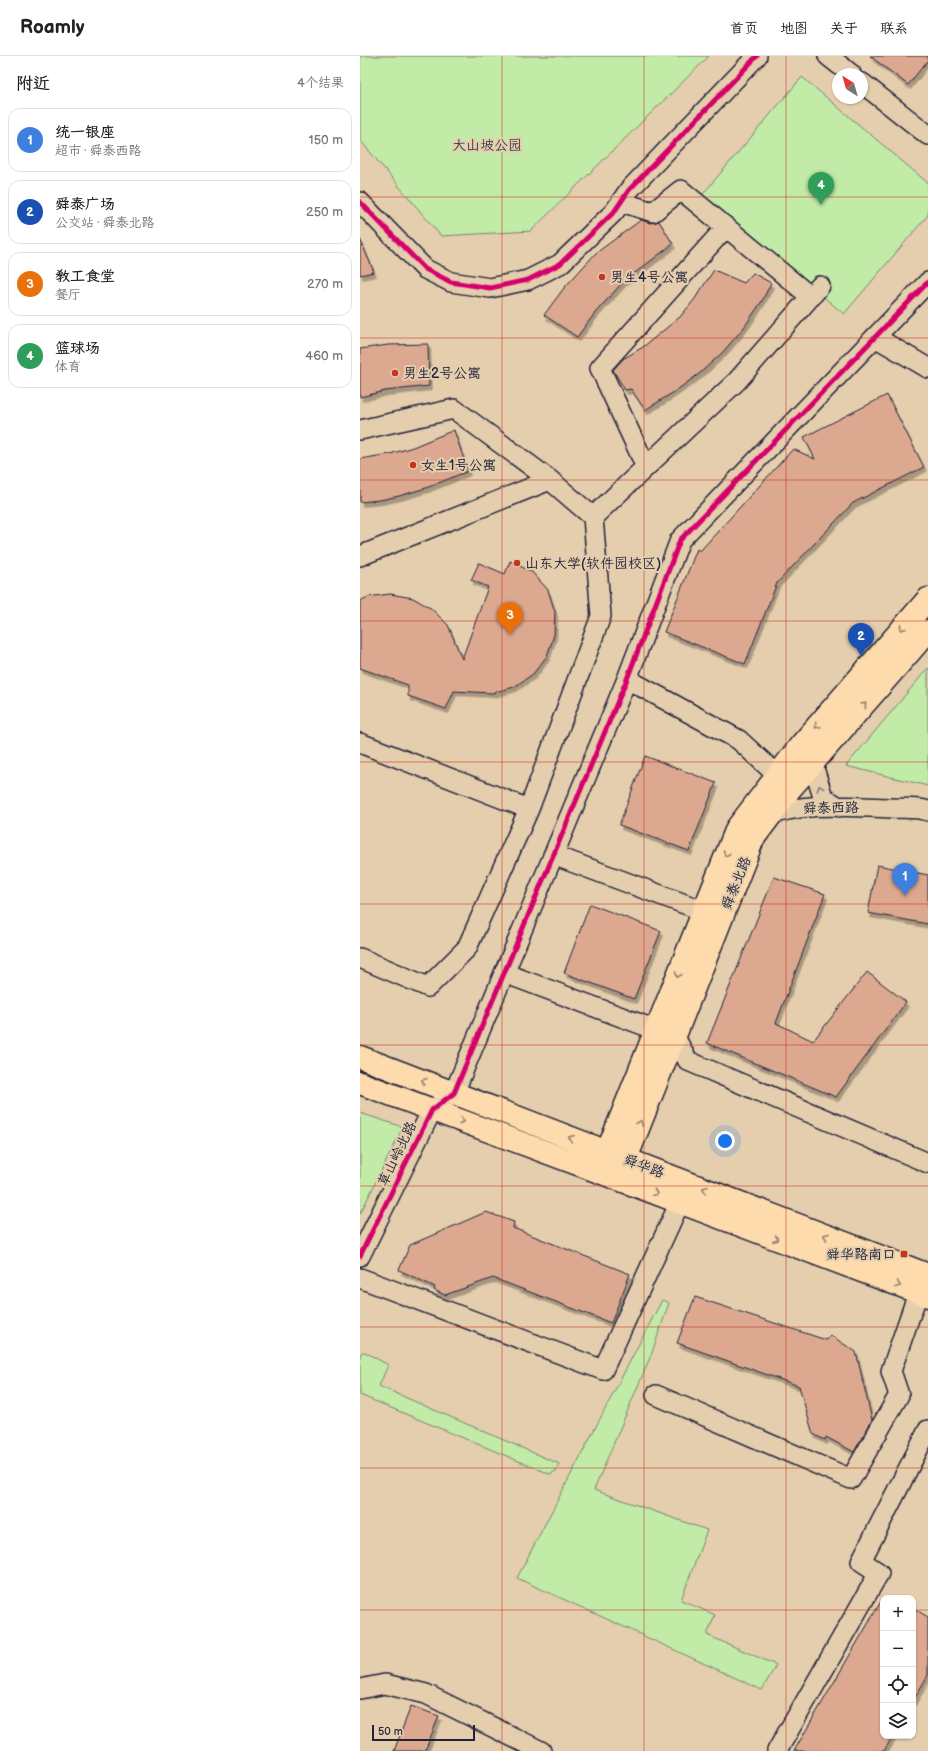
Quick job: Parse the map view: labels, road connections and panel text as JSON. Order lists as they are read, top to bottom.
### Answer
{
  "streets": {
    "main road": ["舜泰北路", "舜华路"],
    "street": ["舜泰西路", "草山岭北路"]
  },
  "crossings": [
    ["舜泰西路", "舜泰北路"],
    ["舜泰北路", "舜华路"],
    ["草山岭北路", "舜华路"]
  ],
  "parks": ["大山坡公园"],
  "places": {
    "other": [
      "男生4号公寓",
      "男生2号公寓",
      "女生1号公寓",
      "山东大学(软件园校区)"
    ],
    "transit": ["舜华路南口"]
  },
  "scale_bar": "50 m",
  "north": "top left",
  "page": {
    "header": "Roamly",
    "nav": [
      "首页",
      "地图",
      "关于",
      "联系"
    ],
    "heading": ["附近", "4个结果"],
    "list": [
      {
        "mark": "1",
        "name": "统一银座",
        "note": "超市 · 舜泰西路",
        "value": "150 m"
      },
      {
        "mark": "2",
        "name": "舜泰广场",
        "note": "公交站 · 舜泰北路",
        "value": "250 m"
      },
      {
        "mark": "3",
        "name": "教工食堂",
        "note": "餐厅",
        "value": "270 m"
      },
      {
        "mark": "4",
        "name": "篮球场",
        "note": "体育",
        "value": "460 m"
      }
    ],
    "pins": [
      "4",
      "3",
      "2",
      "1"
    ],
    "map_buttons": ["+", "−"],
    "scale": "50 m"
  }
}
